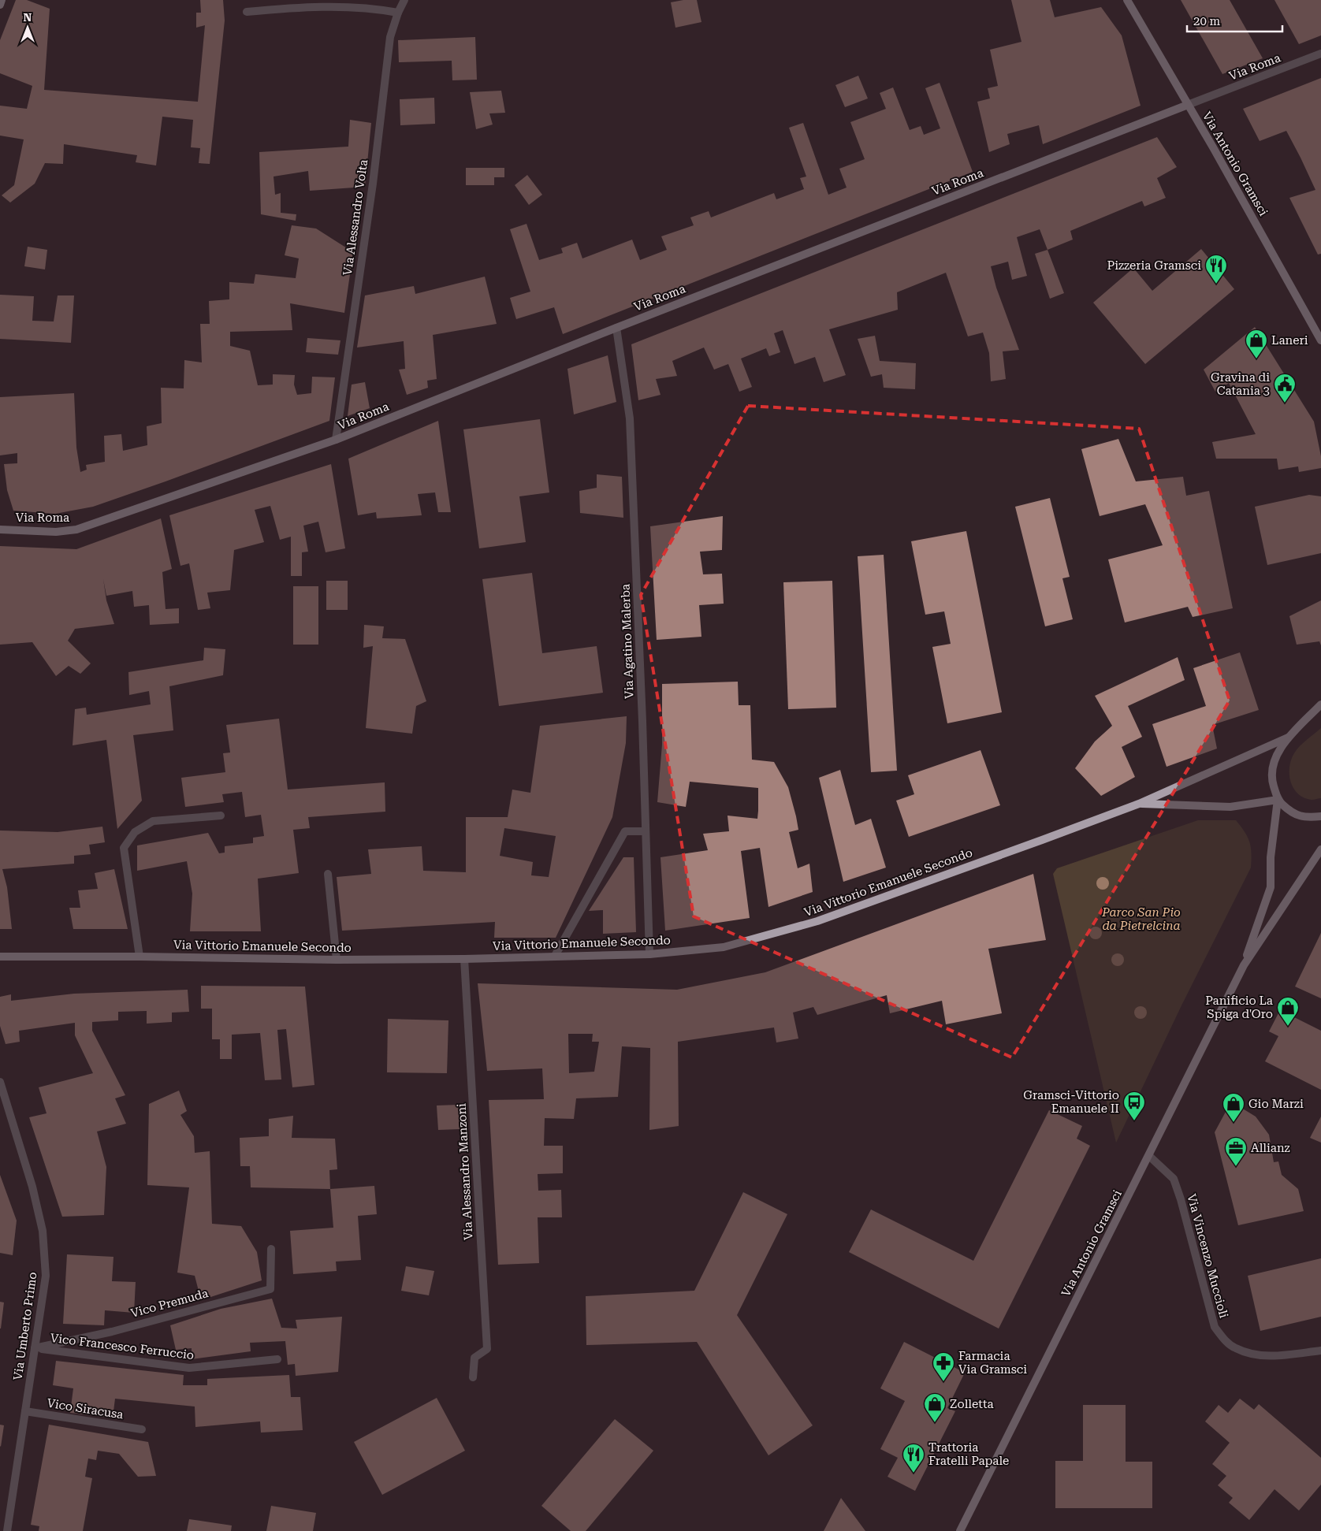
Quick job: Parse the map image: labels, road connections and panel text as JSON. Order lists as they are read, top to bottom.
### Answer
{
  "streets": {
    "main road": ["Via Roma", "Via Antonio Gramsci", "Via Vittorio Emanuele Secondo"],
    "street": [
      "Via Alessandro Volta",
      "Via Agatino Malerba",
      "Via Alessandro Manzoni",
      "Via Vincenzo Muccioli",
      "Vico Premuda",
      "Via Umberto Primo",
      "Vico Francesco Ferruccio",
      "Vico Siracusa"
    ]
  },
  "crossings": [
    ["Via Roma", "Via Antonio Gramsci"],
    ["Via Roma", "Via Alessandro Volta"],
    ["Via Roma", "Via Agatino Malerba"],
    ["Via Antonio Gramsci", "Via Vincenzo Muccioli"],
    ["Via Agatino Malerba", "Via Vittorio Emanuele Secondo"],
    ["Via Vittorio Emanuele Secondo", "Via Alessandro Manzoni"],
    ["Vico Premuda", "Via Umberto Primo"],
    ["Vico Premuda", "Vico Francesco Ferruccio"],
    ["Via Umberto Primo", "Vico Francesco Ferruccio"],
    ["Via Umberto Primo", "Vico Siracusa"]
  ],
  "parks": ["Parco San Pio da Pietrelcina"],
  "places": {
    "restaurant": ["Pizzeria Gramsci", "Trattoria Fratelli Papale"],
    "shop": [
      "Laneri",
      "Panificio La Spiga d'Oro",
      "Gio Marzi",
      "Zolletta"
    ],
    "public building": ["Gravina di Catania 3"],
    "bus stop": ["Gramsci-Vittorio Emanuele II"],
    "office": ["Allianz"],
    "pharmacy": ["Farmacia Via Gramsci"]
  },
  "scale_bar": "20 m",
  "north": "top"
}
